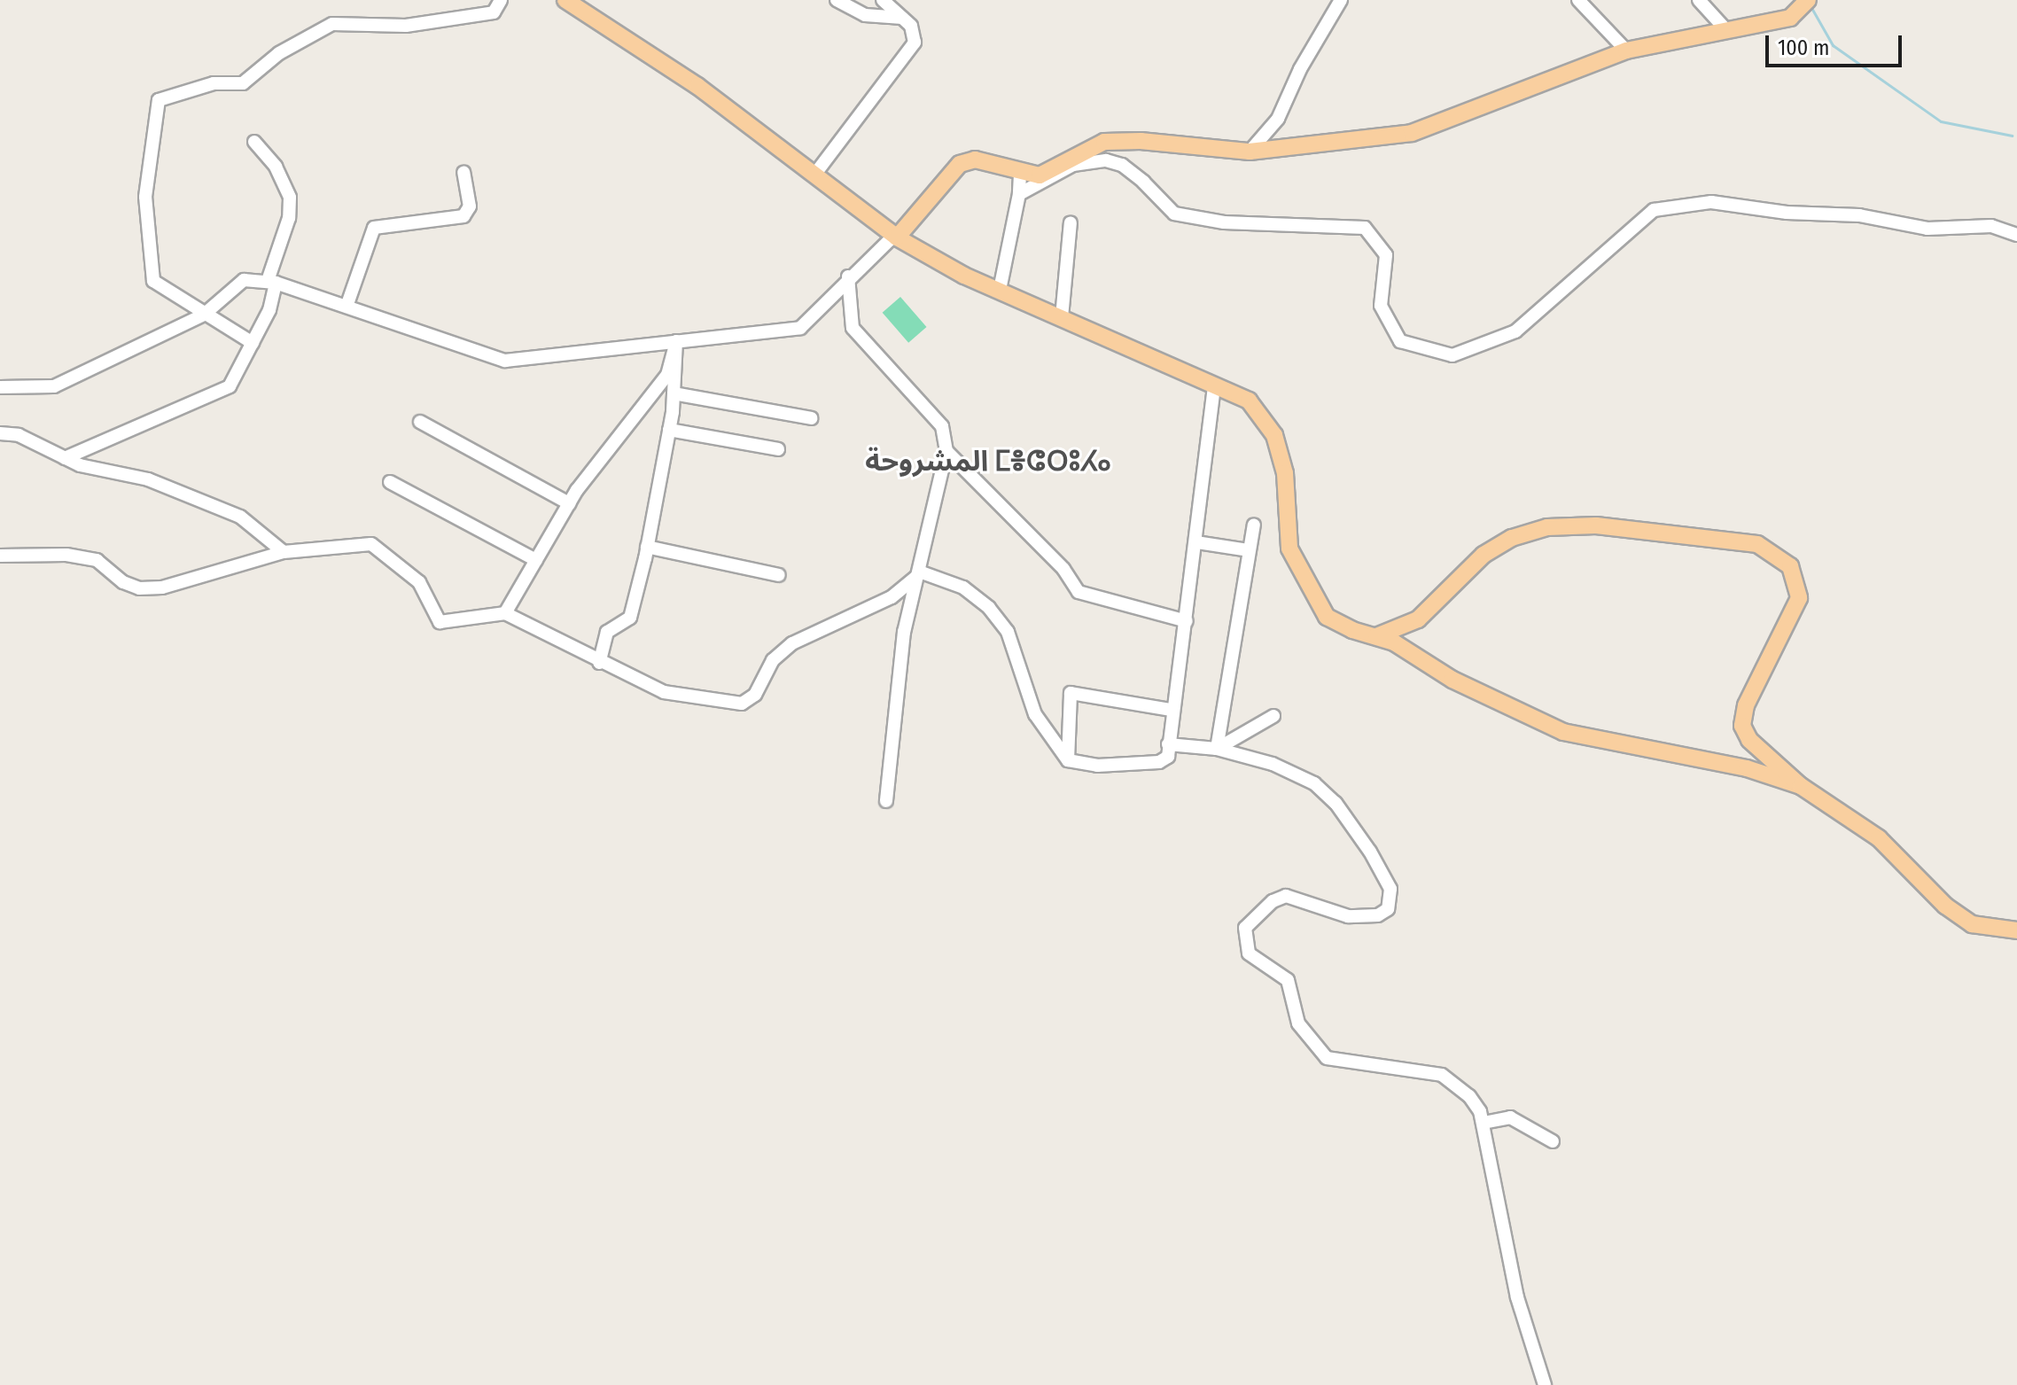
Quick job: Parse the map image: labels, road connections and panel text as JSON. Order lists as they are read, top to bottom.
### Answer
{
  "districts": ["المشروحة ⵎⴻⵛⵔⵓⵃⴰ"],
  "scale_bar": "100 m"
}
